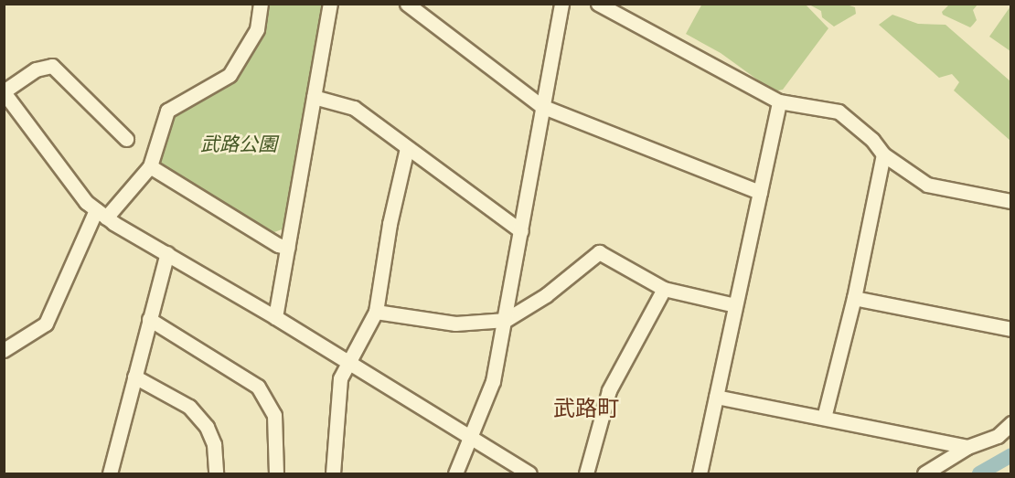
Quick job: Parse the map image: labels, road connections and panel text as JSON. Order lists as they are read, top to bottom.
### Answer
{
  "districts": ["武路町"],
  "parks": ["武路公園"]
}
